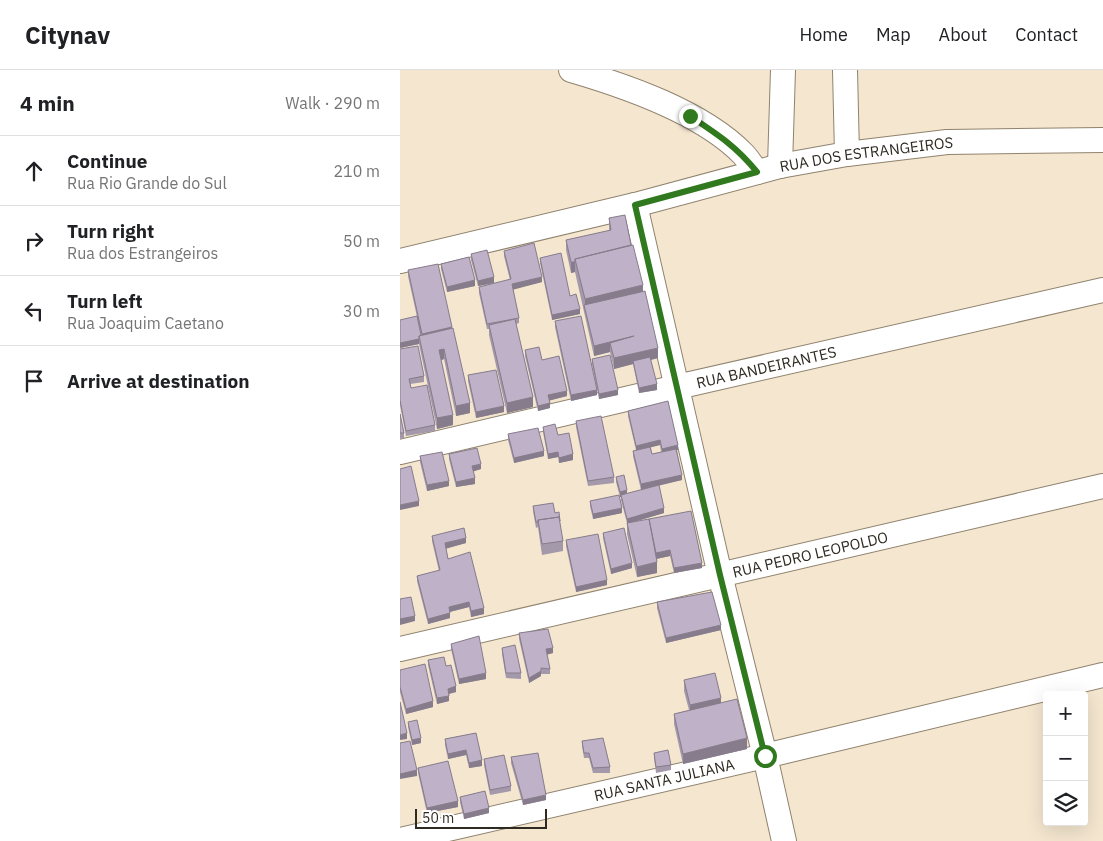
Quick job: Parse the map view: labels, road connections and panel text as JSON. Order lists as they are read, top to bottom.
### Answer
{
  "streets": {
    "street": [
      "RUA DOS ESTRANGEIROS",
      "RUA BANDEIRANTES",
      "RUA PEDRO LEOPOLDO",
      "RUA SANTA JULIANA"
    ]
  },
  "scale_bar": "50 m",
  "page": {
    "header": "Citynav",
    "nav": [
      "Home",
      "Map",
      "About",
      "Contact"
    ],
    "heading": ["4 min", "Walk · 290 m"],
    "list": [
      ["Continue", "Rua Rio Grande do Sul", "210 m"],
      ["Turn right", "Rua dos Estrangeiros", "50 m"],
      ["Turn left", "Rua Joaquim Caetano", "30 m"],
      "Arrive at destination"
    ],
    "map_buttons": ["+", "−"],
    "scale": "50 m"
  }
}
